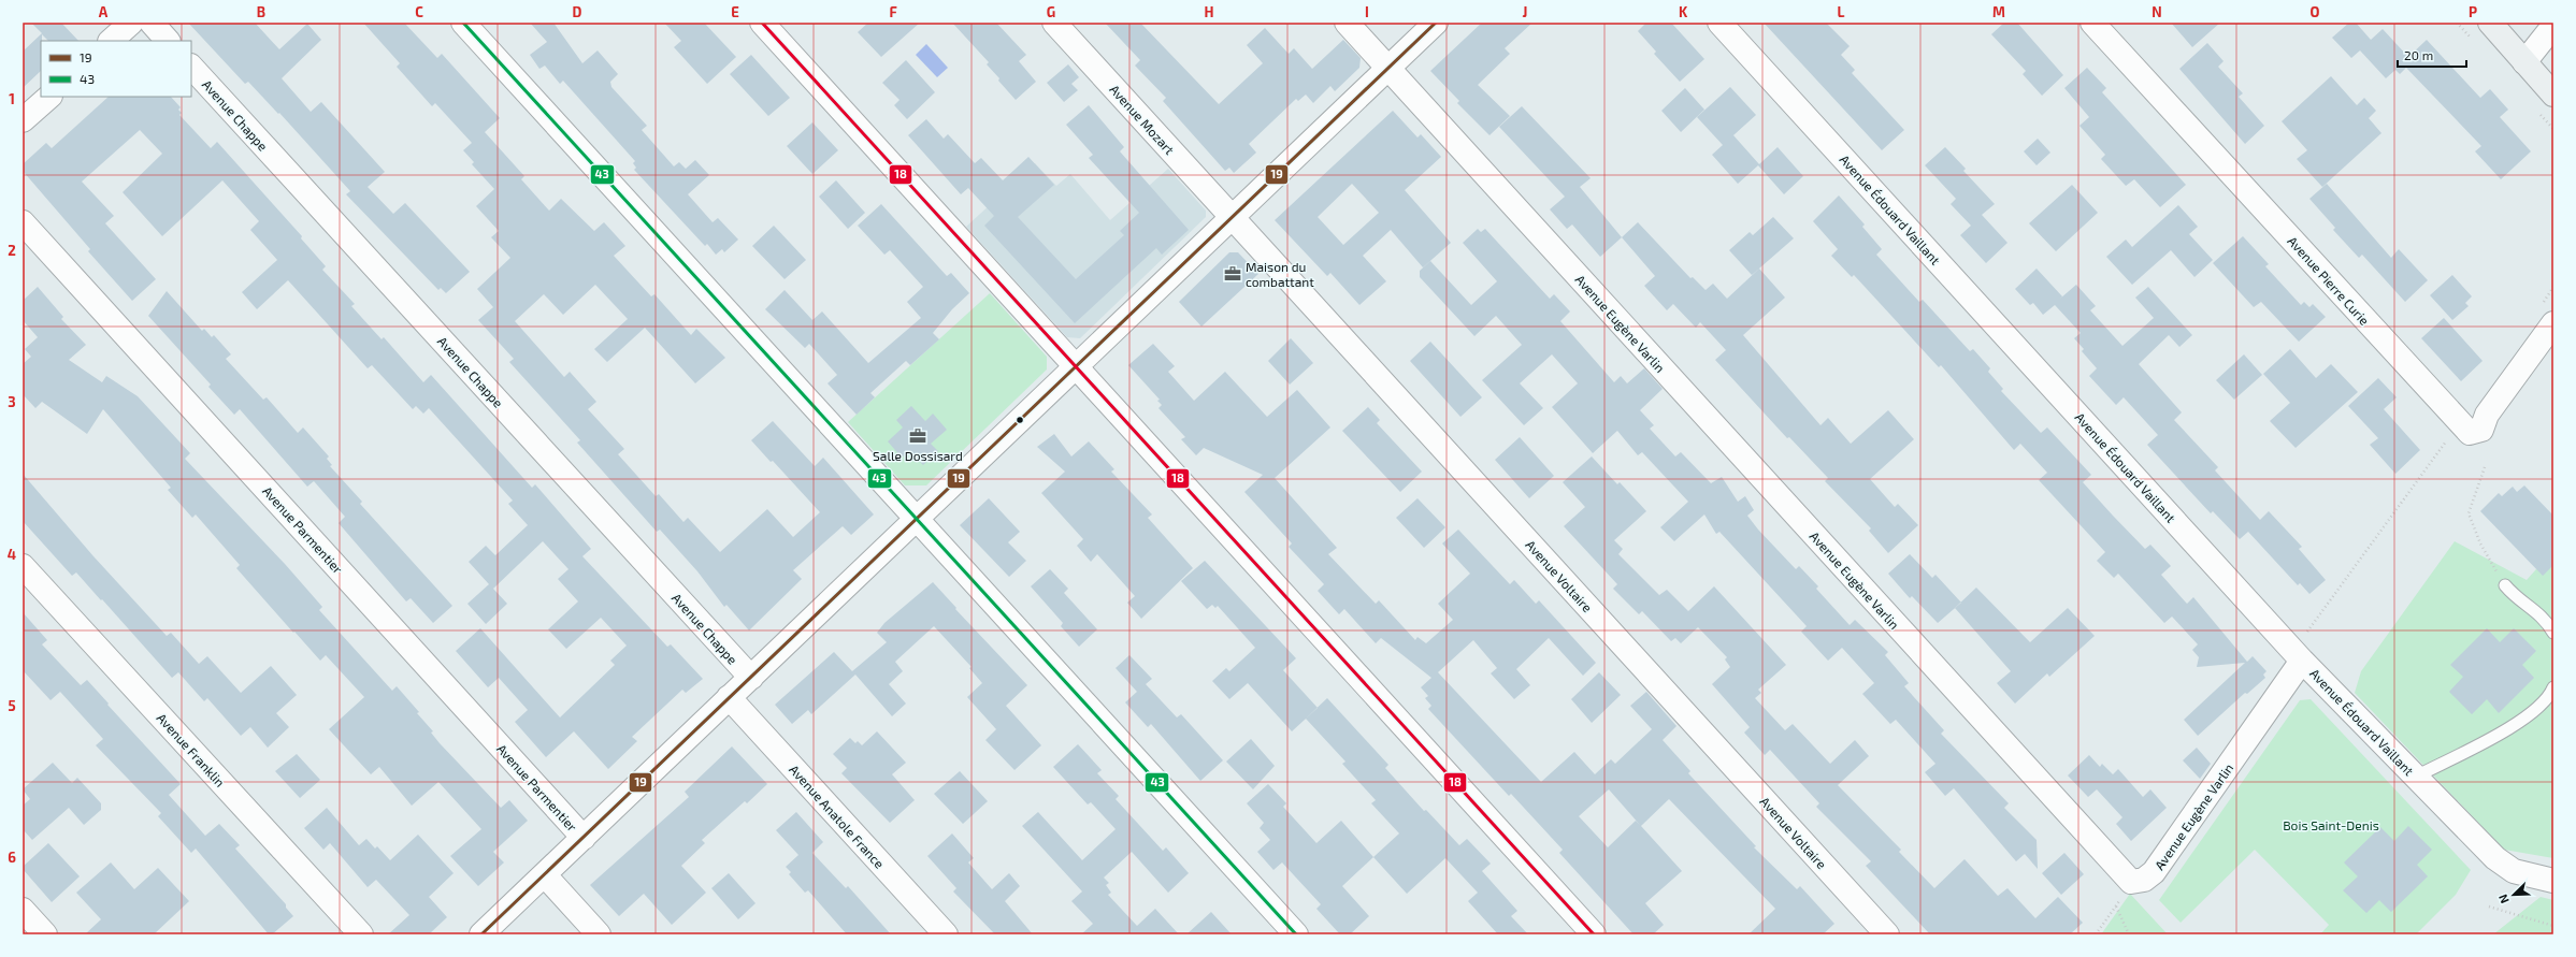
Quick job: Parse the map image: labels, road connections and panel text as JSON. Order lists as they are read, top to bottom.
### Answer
{
  "streets": {
    "street": [
      "Avenue Chappe",
      "Avenue Mozart",
      "Avenue Édouard Vaillant",
      "Avenue Pierre Curie",
      "Avenue Eugène Varlin",
      "Avenue Parmentier",
      "Avenue Voltaire",
      "Avenue Franklin",
      "Avenue Anatole France"
    ]
  },
  "crossings": [
    ["Avenue Mozart", "Avenue Voltaire"],
    ["Avenue Édouard Vaillant", "Avenue Eugène Varlin"]
  ],
  "parks": ["Bois Saint-Denis"],
  "places": {
    "office": ["Maison du combattant", "Salle Dossisard"]
  },
  "lines": ["transit line 19", "transit line 43", "transit line 18"],
  "legend": ["19", "43"],
  "scale_bar": "20 m",
  "north": "bottom left",
  "grid": {
    "columns": [
      "A",
      "B",
      "C",
      "D",
      "E",
      "F",
      "G",
      "H",
      "I",
      "J",
      "K",
      "L",
      "M",
      "N",
      "O",
      "P"
    ],
    "rows": [
      "1",
      "2",
      "3",
      "4",
      "5",
      "6"
    ]
  }
}
